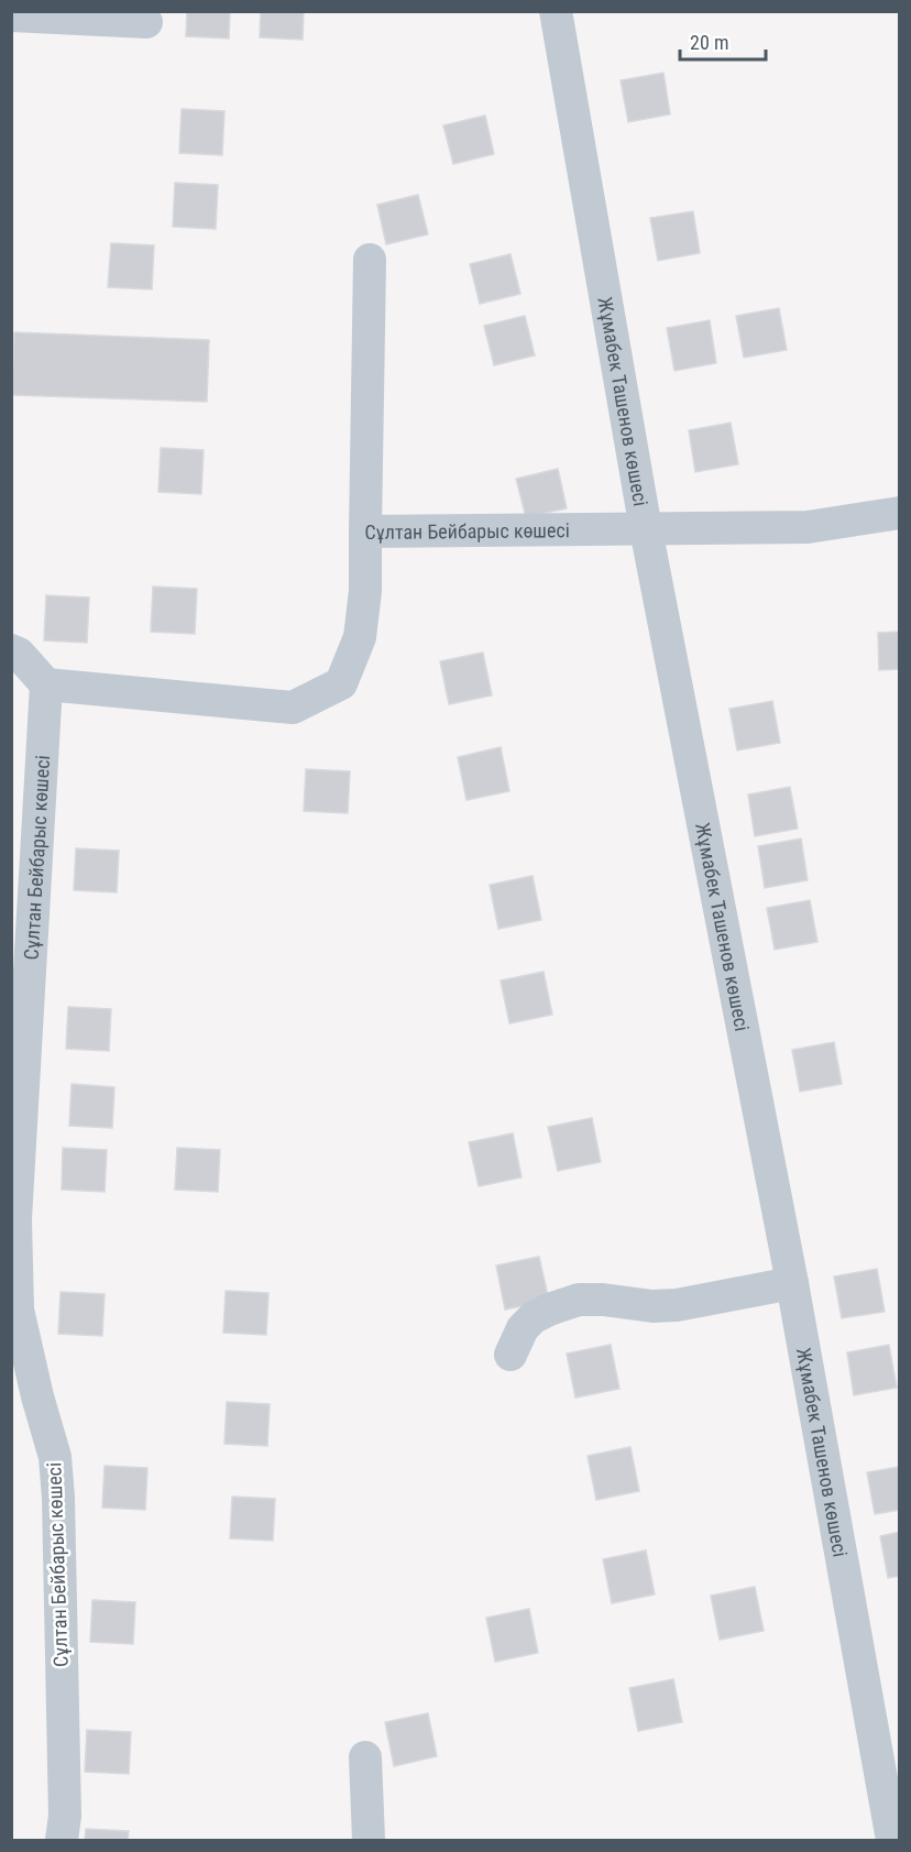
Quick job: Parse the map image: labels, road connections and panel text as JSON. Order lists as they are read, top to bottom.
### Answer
{
  "streets": {
    "street": ["Жұмабек Ташенов көшесі", "Сұлтан Бейбарыс көшесі"]
  },
  "crossings": [
    ["Жұмабек Ташенов көшесі", "Сұлтан Бейбарыс көшесі"]
  ],
  "scale_bar": "20 m"
}
